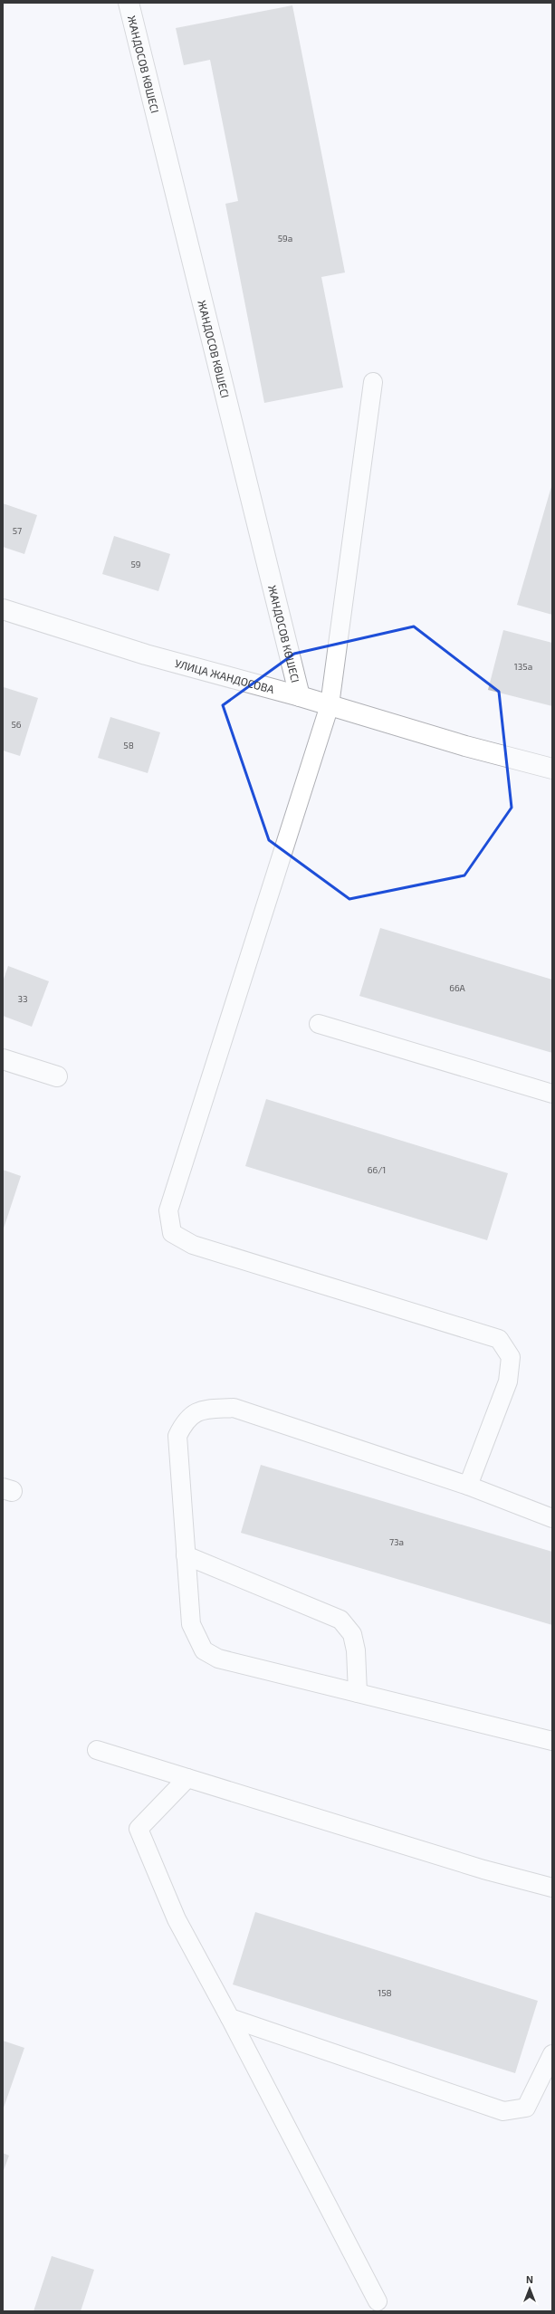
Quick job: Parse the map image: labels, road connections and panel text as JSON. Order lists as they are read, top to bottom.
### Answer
{
  "streets": {
    "street": ["ЖАНДОСОВ КӨШЕСІ", "УЛИЦА ЖАНДОСОВА"]
  },
  "crossings": [
    ["ЖАНДОСОВ КӨШЕСІ", "УЛИЦА ЖАНДОСОВА"]
  ],
  "house_numbers": [
    "59а",
    "57",
    "59",
    "135а",
    "56",
    "58",
    "66А",
    "33",
    "66/1",
    "73а",
    "158"
  ],
  "north": "top"
}
